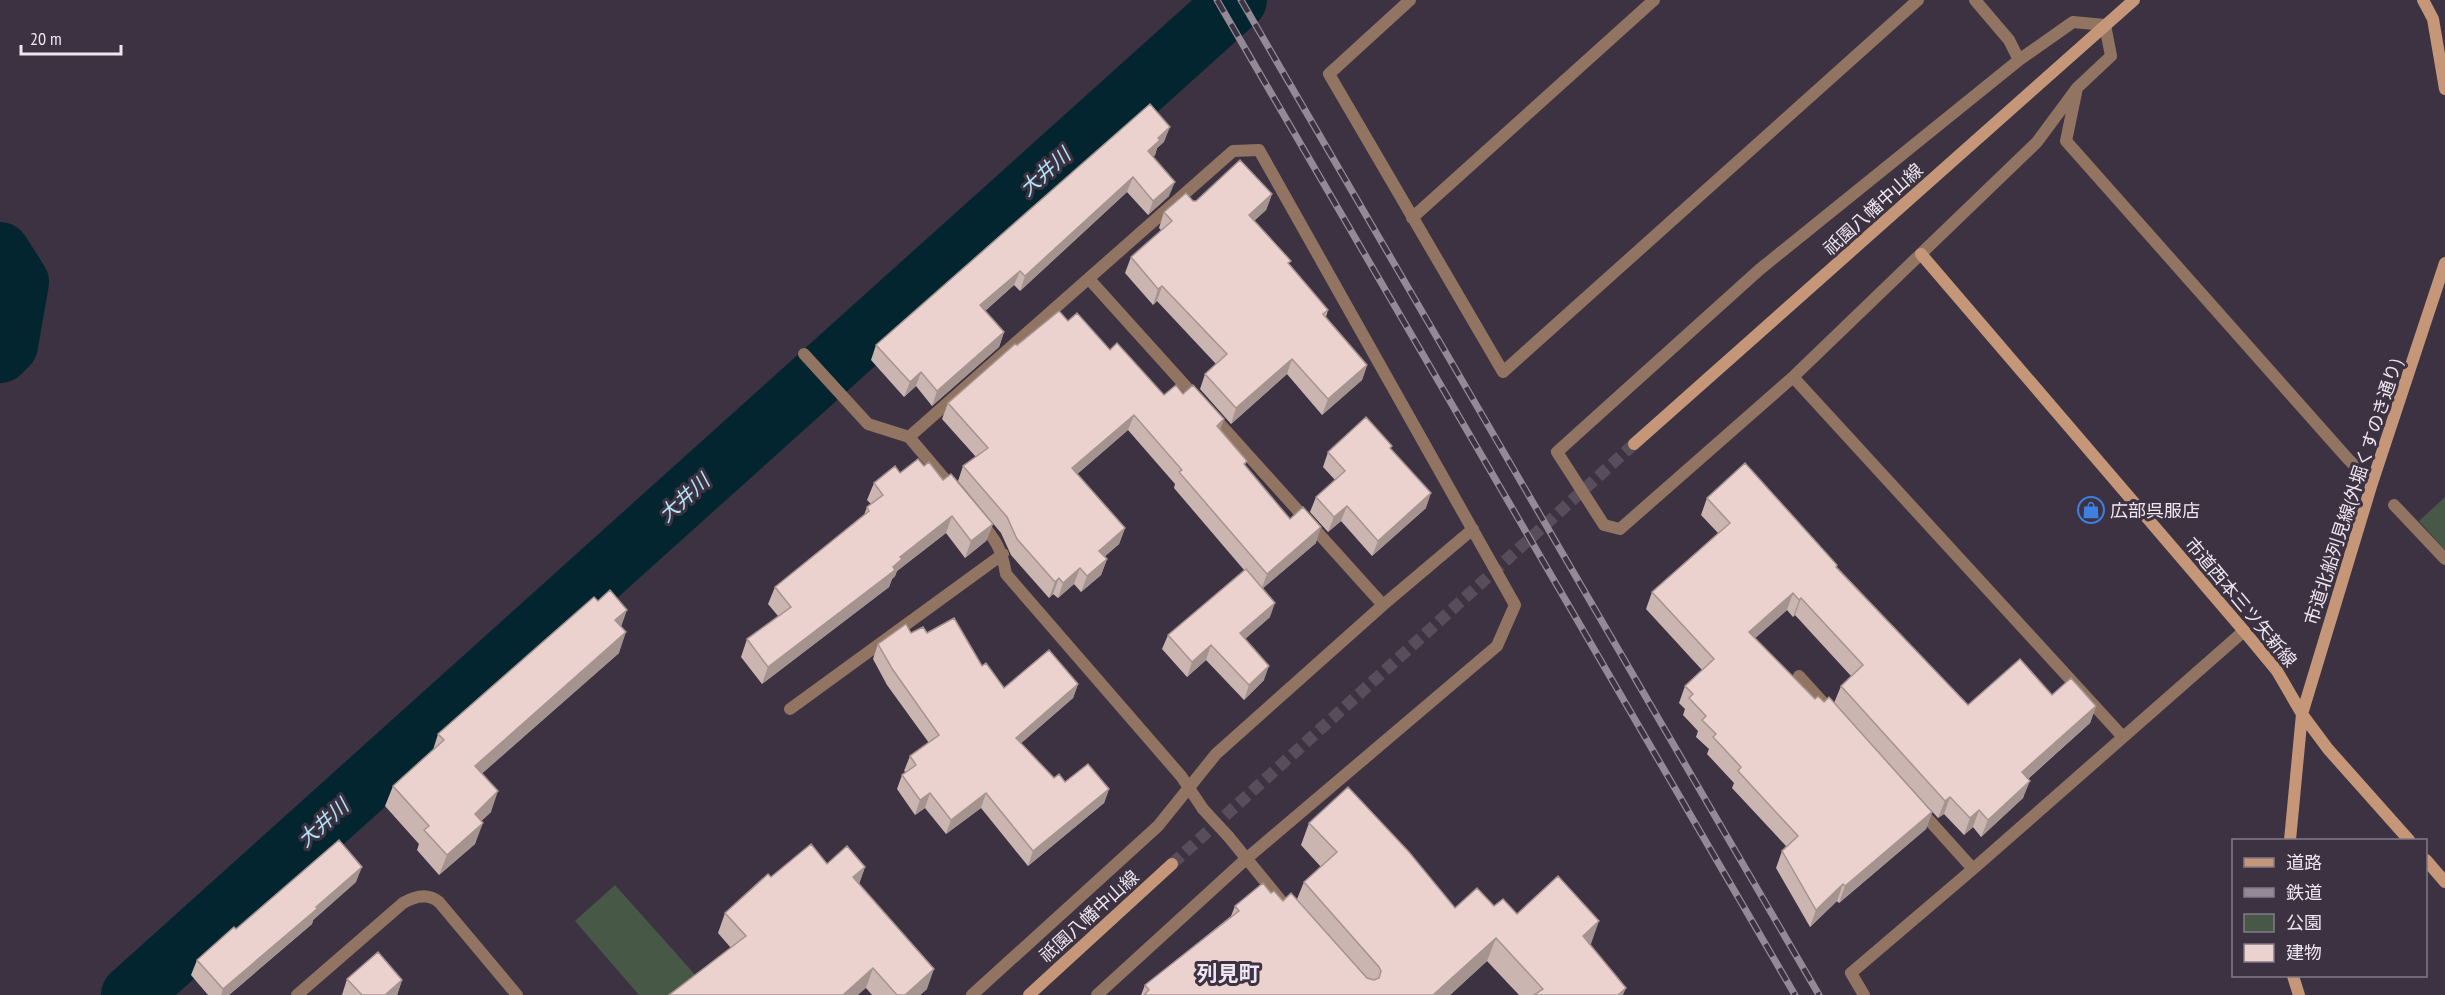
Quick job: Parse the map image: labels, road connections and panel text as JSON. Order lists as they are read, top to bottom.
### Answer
{
  "streets": {
    "street": ["祇園八幡中山線", "市道北船列見線(外堀くすのき通り)", "市道西本三ツ矢新線"]
  },
  "crossings": [
    ["市道北船列見線(外堀くすのき通り)", "市道西本三ツ矢新線"]
  ],
  "districts": ["列見町"],
  "water": ["大井川"],
  "places": {
    "shop": ["広部呉服店"]
  },
  "legend": [
    "道路",
    "鉄道",
    "公園",
    "建物"
  ],
  "scale_bar": "20 m"
}
